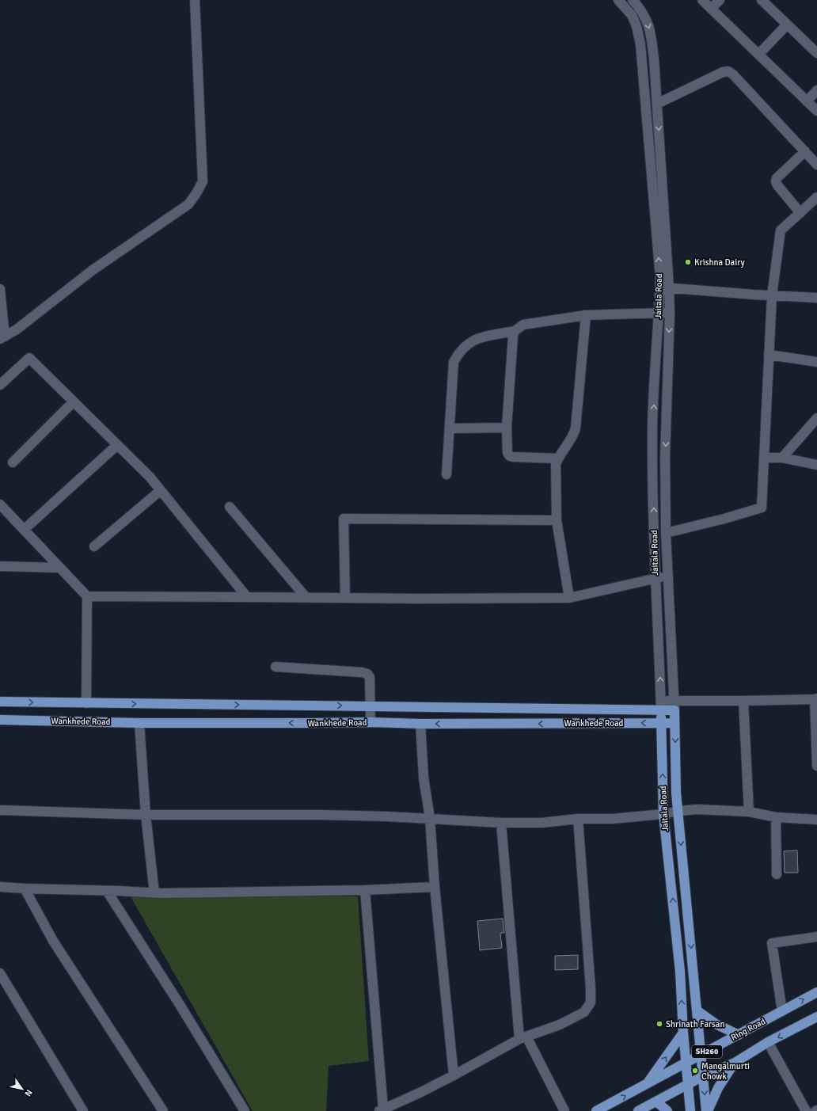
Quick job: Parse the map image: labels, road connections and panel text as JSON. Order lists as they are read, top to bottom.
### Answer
{
  "streets": {
    "main road": [
      "Jaitala Road",
      "Wankhede Road",
      "Ring Road",
      "SH260"
    ]
  },
  "crossings": [
    ["Jaitala Road", "Wankhede Road"],
    ["Jaitala Road", "Ring Road"],
    ["Jaitala Road", "SH260"]
  ],
  "places": ["Krishna Dairy", "Shrinath Farsan", "Mangalmurti Chowk"],
  "north": "bottom right"
}
